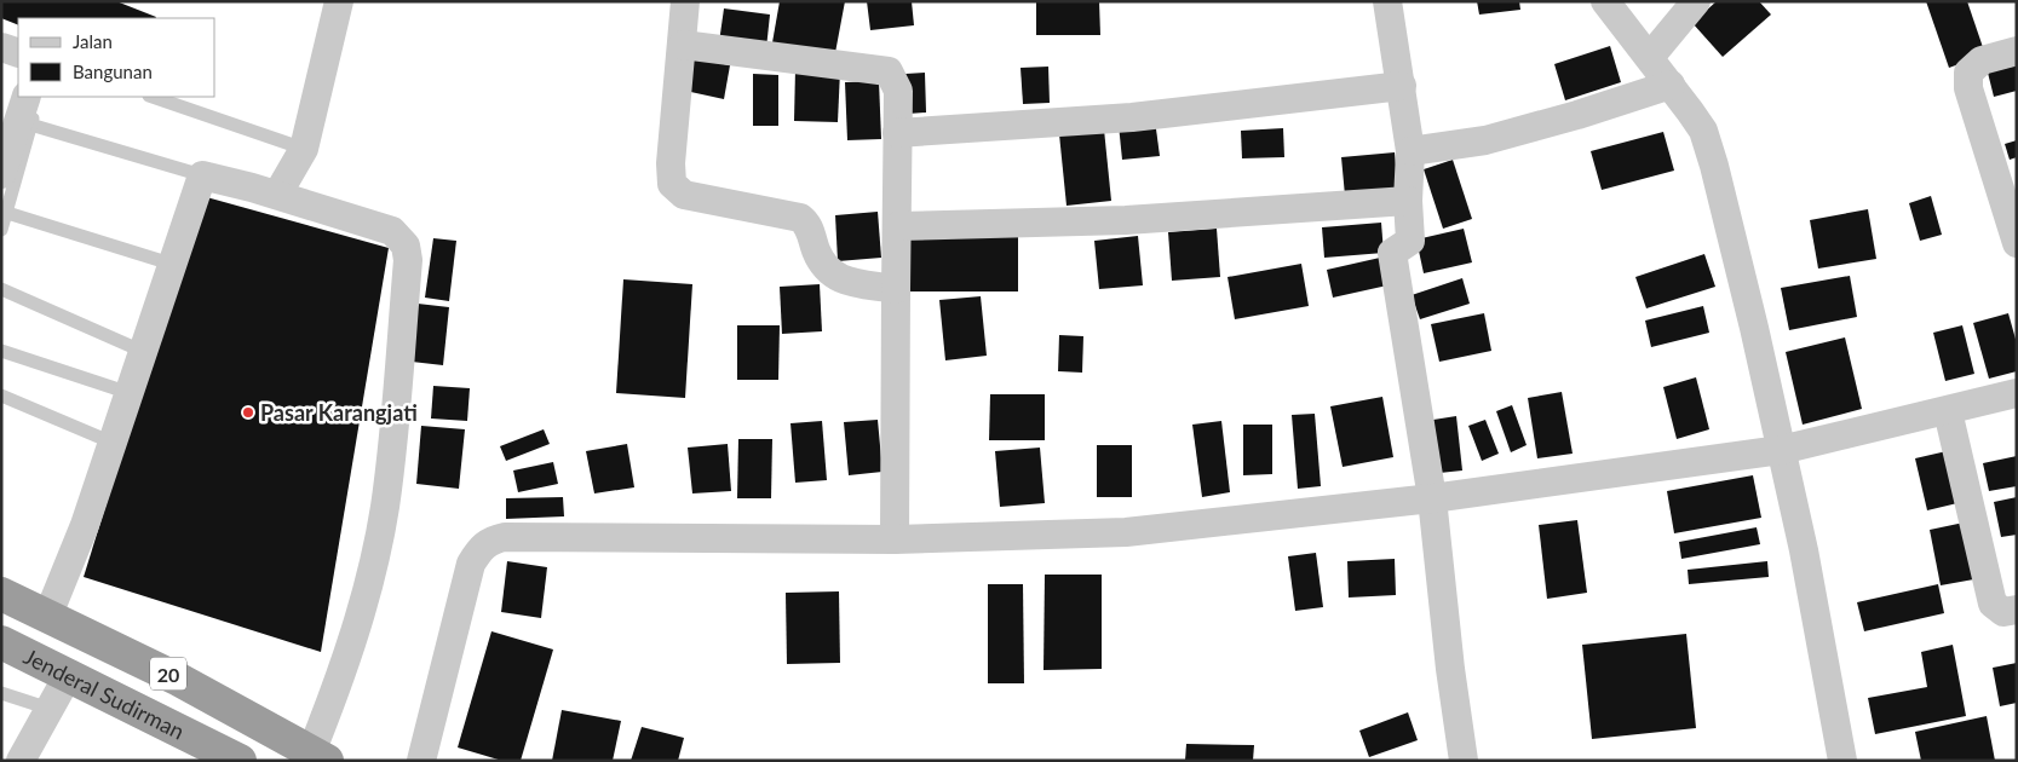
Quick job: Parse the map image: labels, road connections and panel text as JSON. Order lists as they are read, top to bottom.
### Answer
{
  "streets": {
    "highway": ["20", "Jenderal Sudirman"]
  },
  "places": ["Pasar Karangjati"],
  "legend": ["Jalan", "Bangunan"]
}
